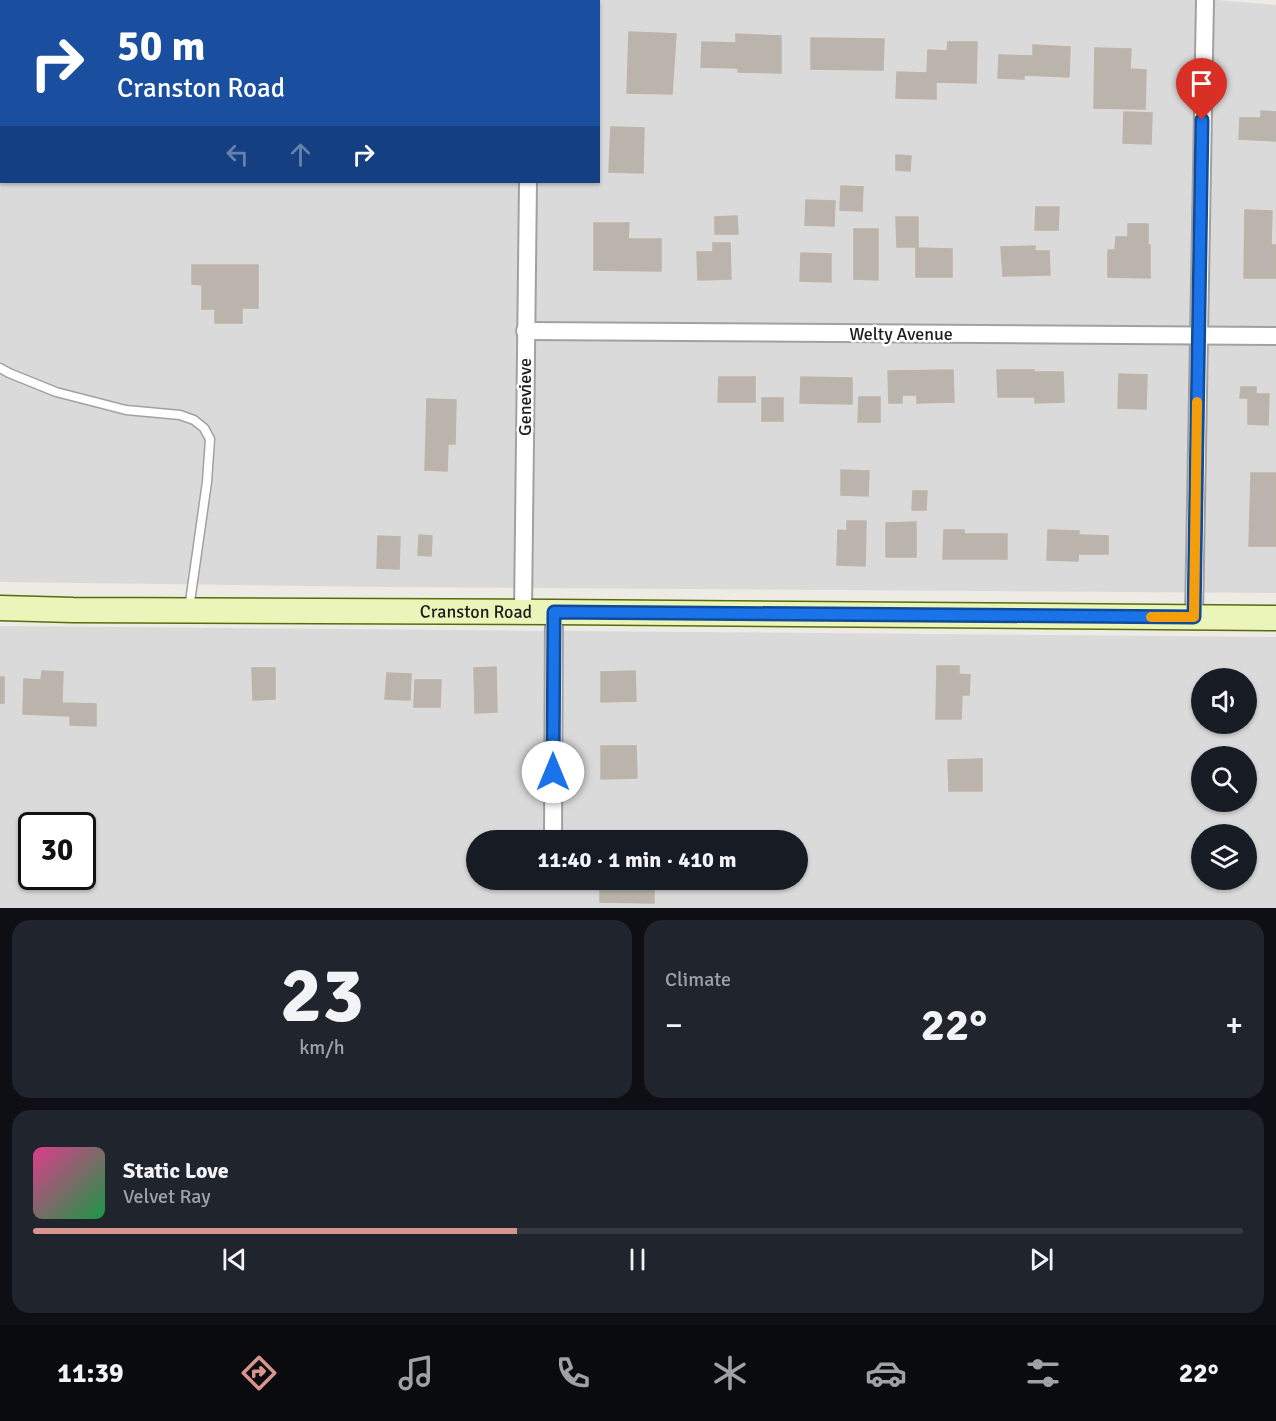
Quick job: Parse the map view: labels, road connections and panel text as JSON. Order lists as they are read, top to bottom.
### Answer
{
  "streets": {
    "street": ["Welty Avenue", "Genevieve", "Cranston Road"]
  },
  "crossings": [
    ["Welty Avenue", "Genevieve"],
    ["Genevieve", "Cranston Road"]
  ],
  "page": {
    "turn": ["50 m", "Cranston Road"],
    "limit": "30",
    "trip": "11:40 · 1 min · 410 m",
    "tile": [
      ["23", "km/h"],
      "Climate"
    ],
    "heat": ["−", "22°", "+"],
    "song": ["Static Love", "Velvet Ray"],
    "tabs": ["11:39", "22°"]
  }
}
